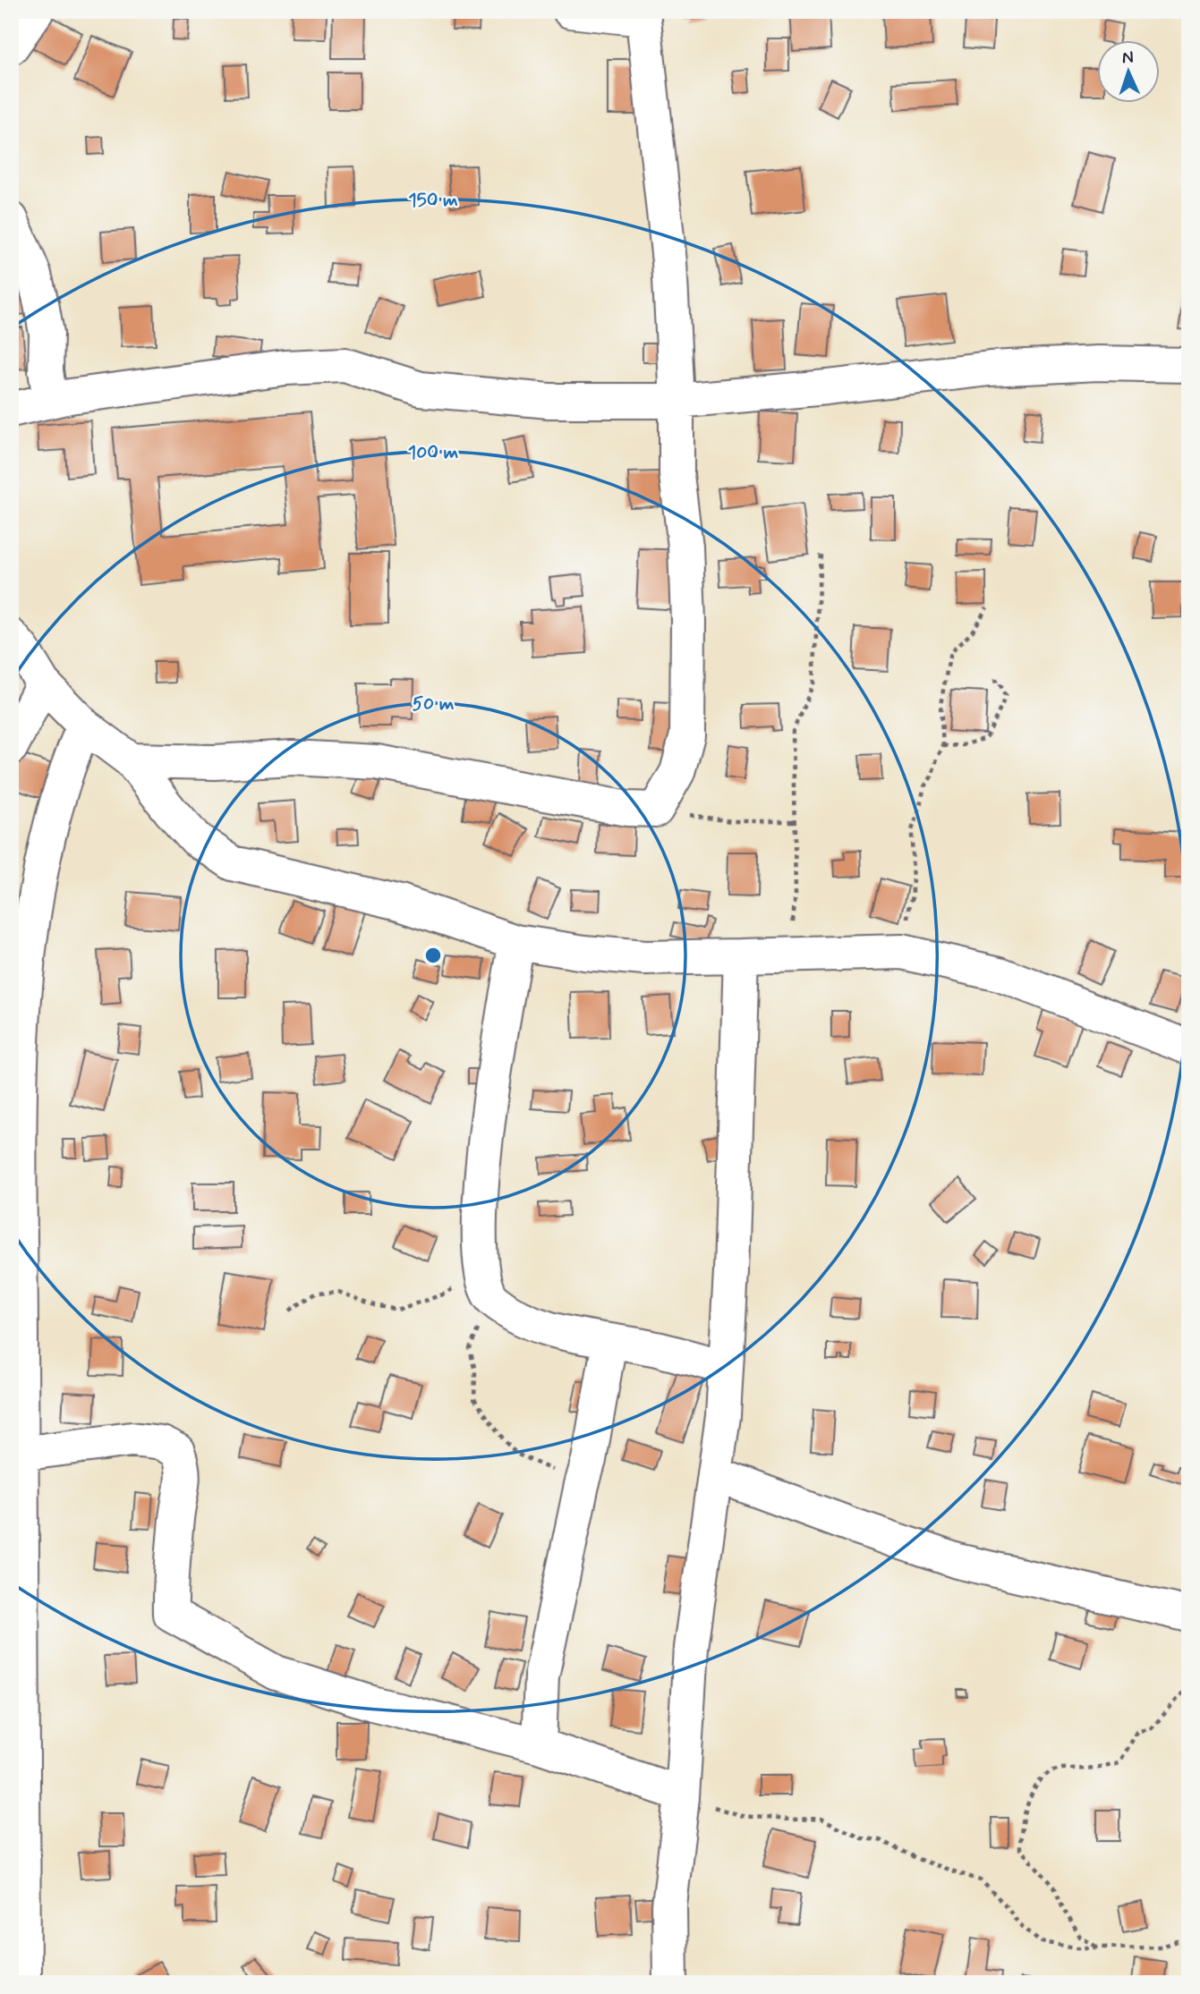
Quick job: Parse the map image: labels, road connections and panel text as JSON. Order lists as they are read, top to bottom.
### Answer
{
  "north": "top",
  "rings": ["150 m", "100 m", "50 m"]
}
